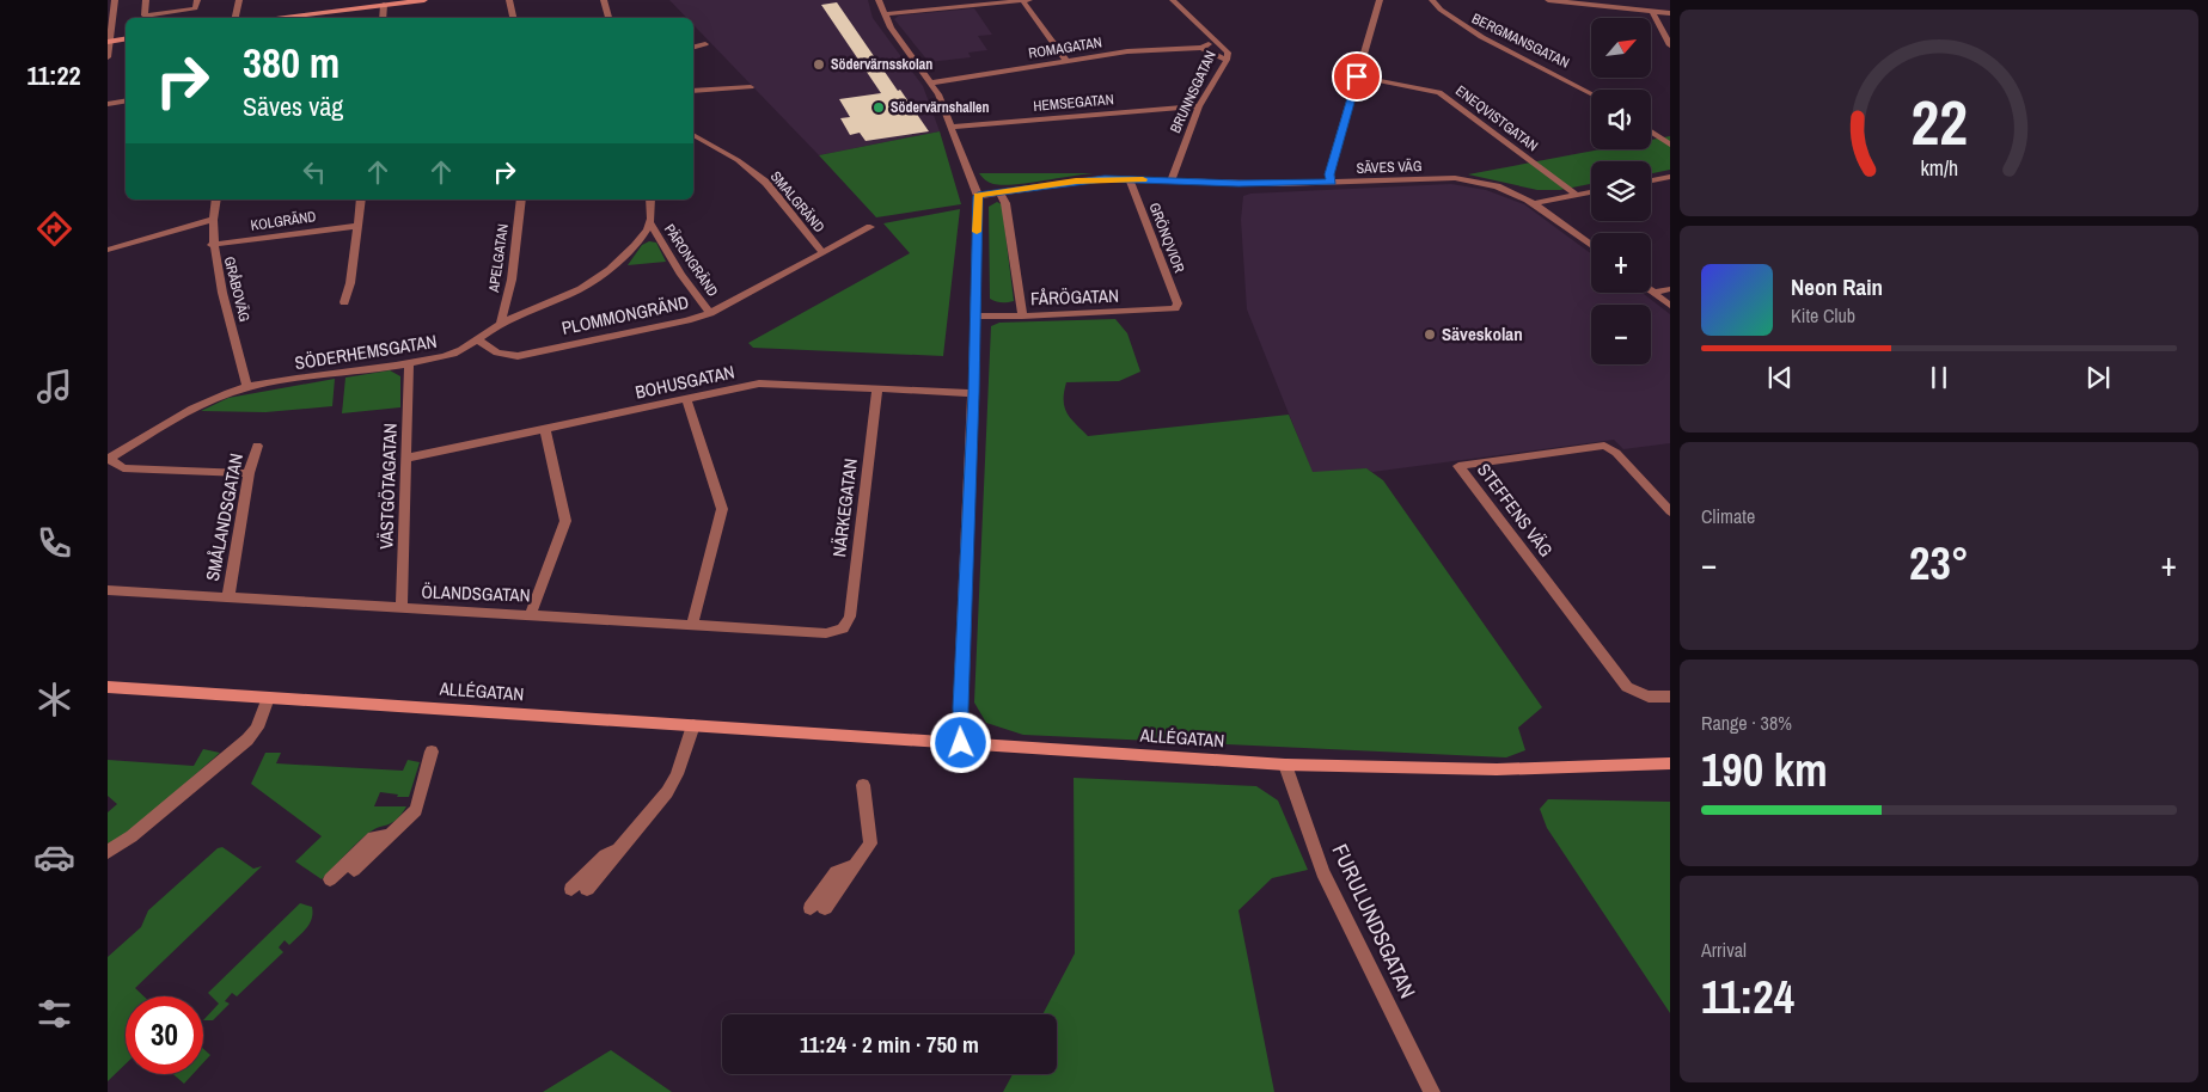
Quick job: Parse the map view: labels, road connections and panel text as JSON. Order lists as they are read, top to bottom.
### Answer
{
  "streets": {
    "street": [
      "BERGMANSGATAN",
      "ROMAGATAN",
      "BRUNNSGATAN",
      "HEMSEGATAN",
      "ENEQVISTGATAN",
      "SÄVES VÄG",
      "SMALGRÄND",
      "KOLGRÄND",
      "GRÖNQVIOR",
      "APELGATAN",
      "PÄRONGRÄND",
      "GRÅBOVÄG",
      "FÅRÖGATAN",
      "PLOMMONGRÄND",
      "SÖDERHEMSGATAN",
      "BOHUSGATAN",
      "VÄSTGÖTAGATAN",
      "NÄRKEGATAN",
      "STEFFENS VÄG",
      "SMÅLANDSGATAN",
      "ÖLANDSGATAN",
      "ALLÉGATAN",
      "FURULUNDSGATAN"
    ]
  },
  "crossings": [
    ["ROMAGATAN", "BRUNNSGATAN"],
    ["BRUNNSGATAN", "HEMSEGATAN"],
    ["BRUNNSGATAN", "SÄVES VÄG"],
    ["SÄVES VÄG", "GRÖNQVIOR"],
    ["SMALGRÄND", "PLOMMONGRÄND"],
    ["KOLGRÄND", "GRÅBOVÄG"],
    ["GRÖNQVIOR", "FÅRÖGATAN"],
    ["APELGATAN", "SÖDERHEMSGATAN"],
    ["PÄRONGRÄND", "PLOMMONGRÄND"],
    ["PÄRONGRÄND", "SÖDERHEMSGATAN"],
    ["GRÅBOVÄG", "SÖDERHEMSGATAN"],
    ["PLOMMONGRÄND", "SÖDERHEMSGATAN"],
    ["SÖDERHEMSGATAN", "VÄSTGÖTAGATAN"],
    ["BOHUSGATAN", "VÄSTGÖTAGATAN"],
    ["BOHUSGATAN", "NÄRKEGATAN"],
    ["VÄSTGÖTAGATAN", "ÖLANDSGATAN"],
    ["NÄRKEGATAN", "ÖLANDSGATAN"],
    ["SMÅLANDSGATAN", "ÖLANDSGATAN"],
    ["ALLÉGATAN", "FURULUNDSGATAN"]
  ],
  "places": ["Södervärnsskolan", "Södervärnshallen", "Säveskolan"],
  "north": "top right",
  "page": {
    "tabs": "11:22",
    "map_buttons": ["+", "−"],
    "turn": ["380 m", "Säves väg"],
    "song": ["Neon Rain", "Kite Club"],
    "tile": [
      "Climate",
      ["Range · 38%", "190 km"],
      ["Arrival", "11:24"]
    ],
    "heat": ["−", "23°", "+"],
    "limit": "30",
    "trip": "11:24 · 2 min · 750 m",
    "gauge": ["22", "km/h"]
  }
}
